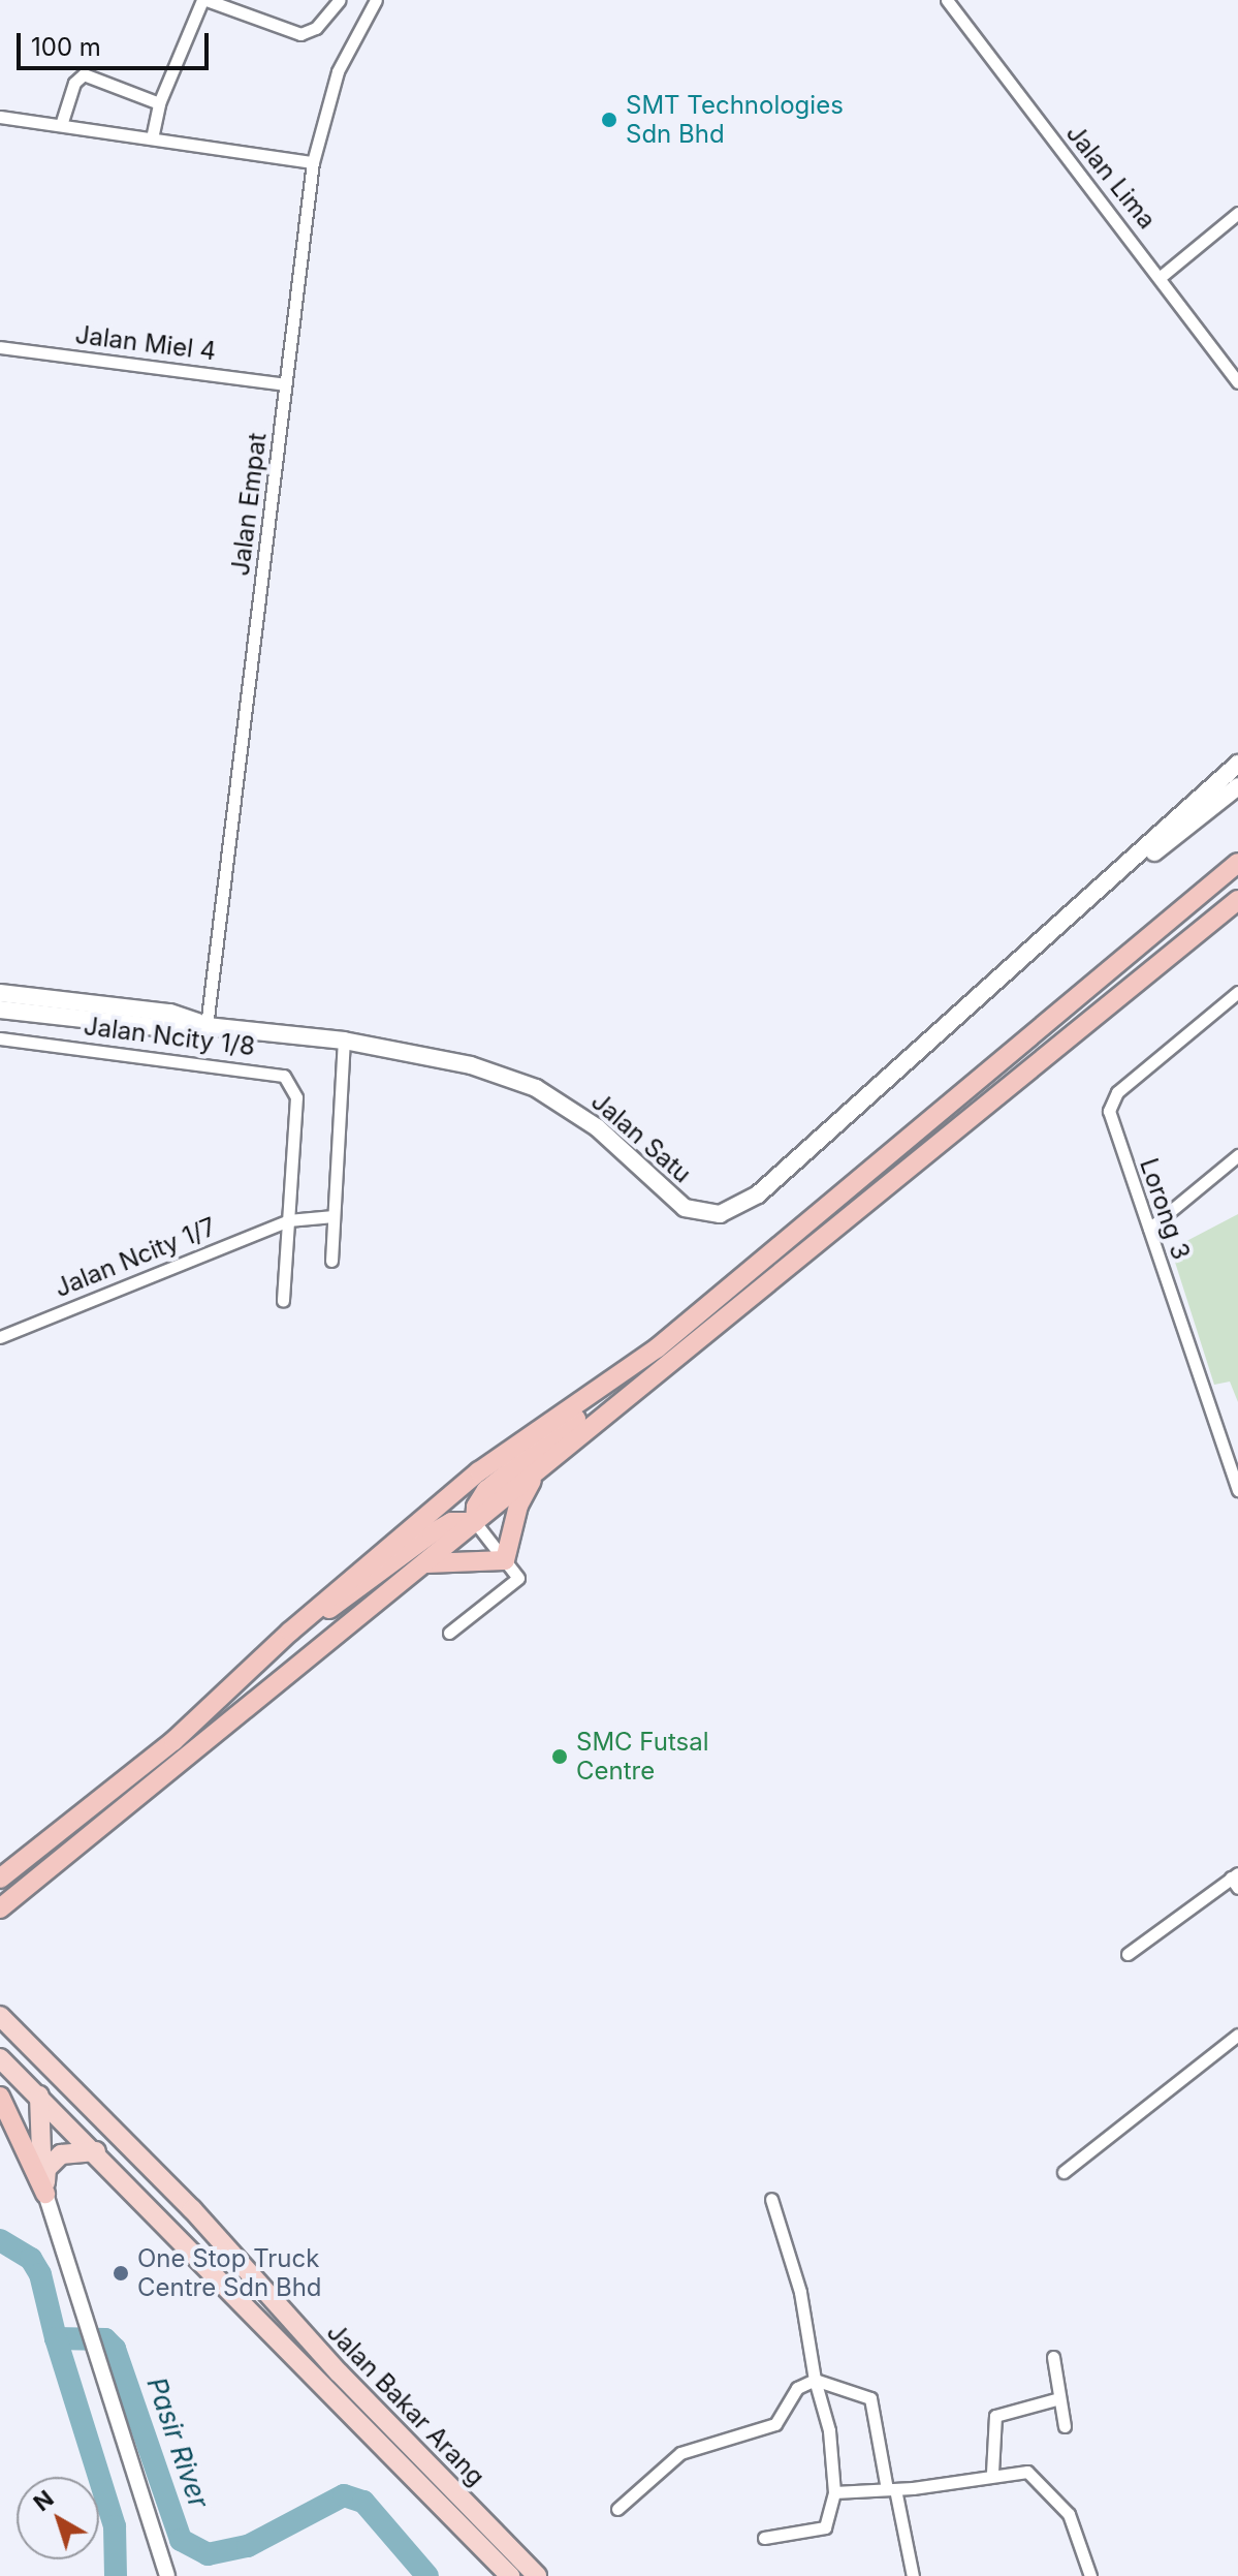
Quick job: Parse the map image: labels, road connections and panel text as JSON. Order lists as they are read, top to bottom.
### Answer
{
  "streets": {
    "main road": ["Jalan Satu", "Jalan Bakar Arang"],
    "street": [
      "Jalan Lima",
      "Jalan Miel 4",
      "Jalan Empat",
      "Jalan Ncity 1/8",
      "Lorong 3",
      "Jalan Ncity 1/7"
    ]
  },
  "crossings": [
    ["Jalan Miel 4", "Jalan Empat"],
    ["Jalan Empat", "Jalan Satu"],
    ["Jalan Ncity 1/8", "Jalan Ncity 1/7"]
  ],
  "water": ["Pasir River"],
  "places": ["SMT Technologies Sdn Bhd", "SMC Futsal Centre", "One Stop Truck Centre Sdn Bhd"],
  "scale_bar": "100 m",
  "north": "top left"
}
